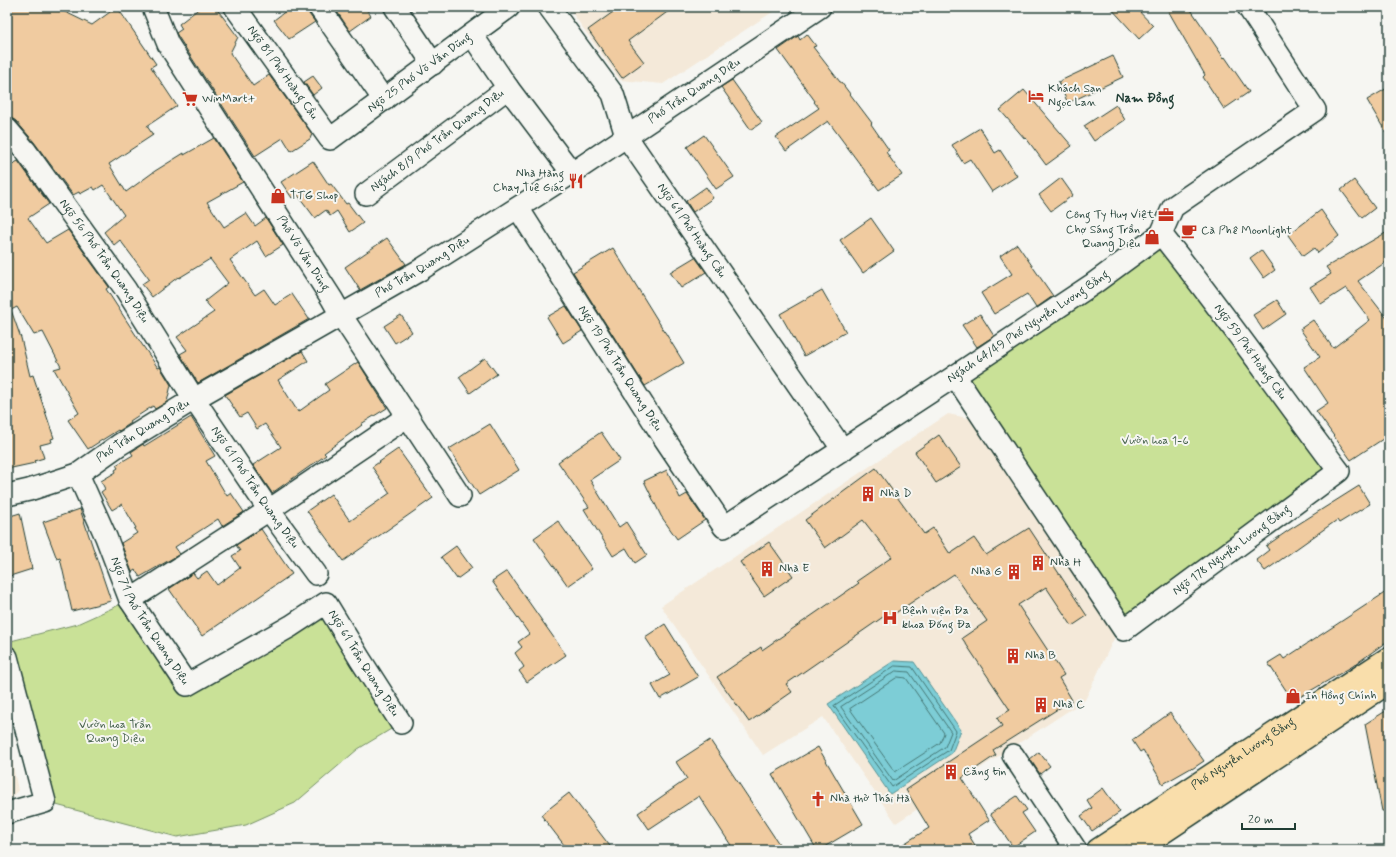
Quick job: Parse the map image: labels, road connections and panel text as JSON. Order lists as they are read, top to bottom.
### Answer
{
  "streets": {
    "main road": ["Phố Nguyễn Lương Bằng"],
    "street": [
      "Ngõ 81 Phố Hoàng Cầu",
      "Ngõ 25 Phố Võ Văn Dũng",
      "Phố Trần Quang Diệu",
      "Ngách 8/9 Phố Trần Quang Diệu",
      "Ngõ 61 Phố Hoàng Cầu",
      "Phố Võ Văn Dũng",
      "Ngõ 56 Phố Trần Quang Diệu",
      "Ngách 64/49 Phố Nguyễn Lương Bằng",
      "Ngõ 59 Phố Hoàng Cầu",
      "Ngõ 19 Phố Trần Quang Diệu",
      "Ngõ 61 Phố Trần Quang Diệu",
      "Ngõ 178 Nguyễn Lương Bằng",
      "Ngõ 71 Phố Trần Quang Diệu",
      "Ngõ 61 Trần Quang Diệu"
    ]
  },
  "crossings": [
    ["Ngõ 81 Phố Hoàng Cầu", "Ngõ 25 Phố Võ Văn Dũng"],
    ["Phố Trần Quang Diệu", "Ngõ 61 Phố Hoàng Cầu"],
    ["Phố Trần Quang Diệu", "Phố Võ Văn Dũng"],
    ["Phố Trần Quang Diệu", "Ngõ 56 Phố Trần Quang Diệu"],
    ["Phố Trần Quang Diệu", "Ngõ 19 Phố Trần Quang Diệu"],
    ["Phố Trần Quang Diệu", "Ngõ 61 Phố Trần Quang Diệu"],
    ["Phố Trần Quang Diệu", "Ngõ 71 Phố Trần Quang Diệu"],
    ["Ngõ 61 Phố Hoàng Cầu", "Ngách 64/49 Phố Nguyễn Lương Bằng"],
    ["Ngõ 56 Phố Trần Quang Diệu", "Ngõ 61 Phố Trần Quang Diệu"],
    ["Ngách 64/49 Phố Nguyễn Lương Bằng", "Ngõ 59 Phố Hoàng Cầu"],
    ["Ngách 64/49 Phố Nguyễn Lương Bằng", "Ngõ 19 Phố Trần Quang Diệu"],
    ["Ngách 64/49 Phố Nguyễn Lương Bằng", "Ngõ 178 Nguyễn Lương Bằng"],
    ["Ngõ 59 Phố Hoàng Cầu", "Ngõ 178 Nguyễn Lương Bằng"],
    ["Ngõ 71 Phố Trần Quang Diệu", "Ngõ 61 Trần Quang Diệu"]
  ],
  "districts": ["Nam Đồng"],
  "parks": ["Vườn hoa 1-6", "Vườn hoa Trần Quang Diệu"],
  "places": {
    "hotel": ["Khách Sạn Ngọc Lan"],
    "supermarket": ["WinMart+"],
    "restaurant": ["Nhà Hàng Chay Tuệ Giác"],
    "shop": ["TTG Shop", "Chợ Sáng Trần Quang Diệu", "In Hồng Chính"],
    "office": ["Công Ty Huy Việt"],
    "cafe": ["Cà Phê Moonlight"],
    "building": [
      "Nhà D",
      "Nhà H",
      "Nhà E",
      "Nhà G",
      "Nhà B",
      "Nhà C",
      "Căng tin"
    ],
    "hospital": ["Bệnh viện Đa khoa Đống Đa"],
    "church": ["Nhà thờ Thái Hà"]
  },
  "scale_bar": "20 m"
}
